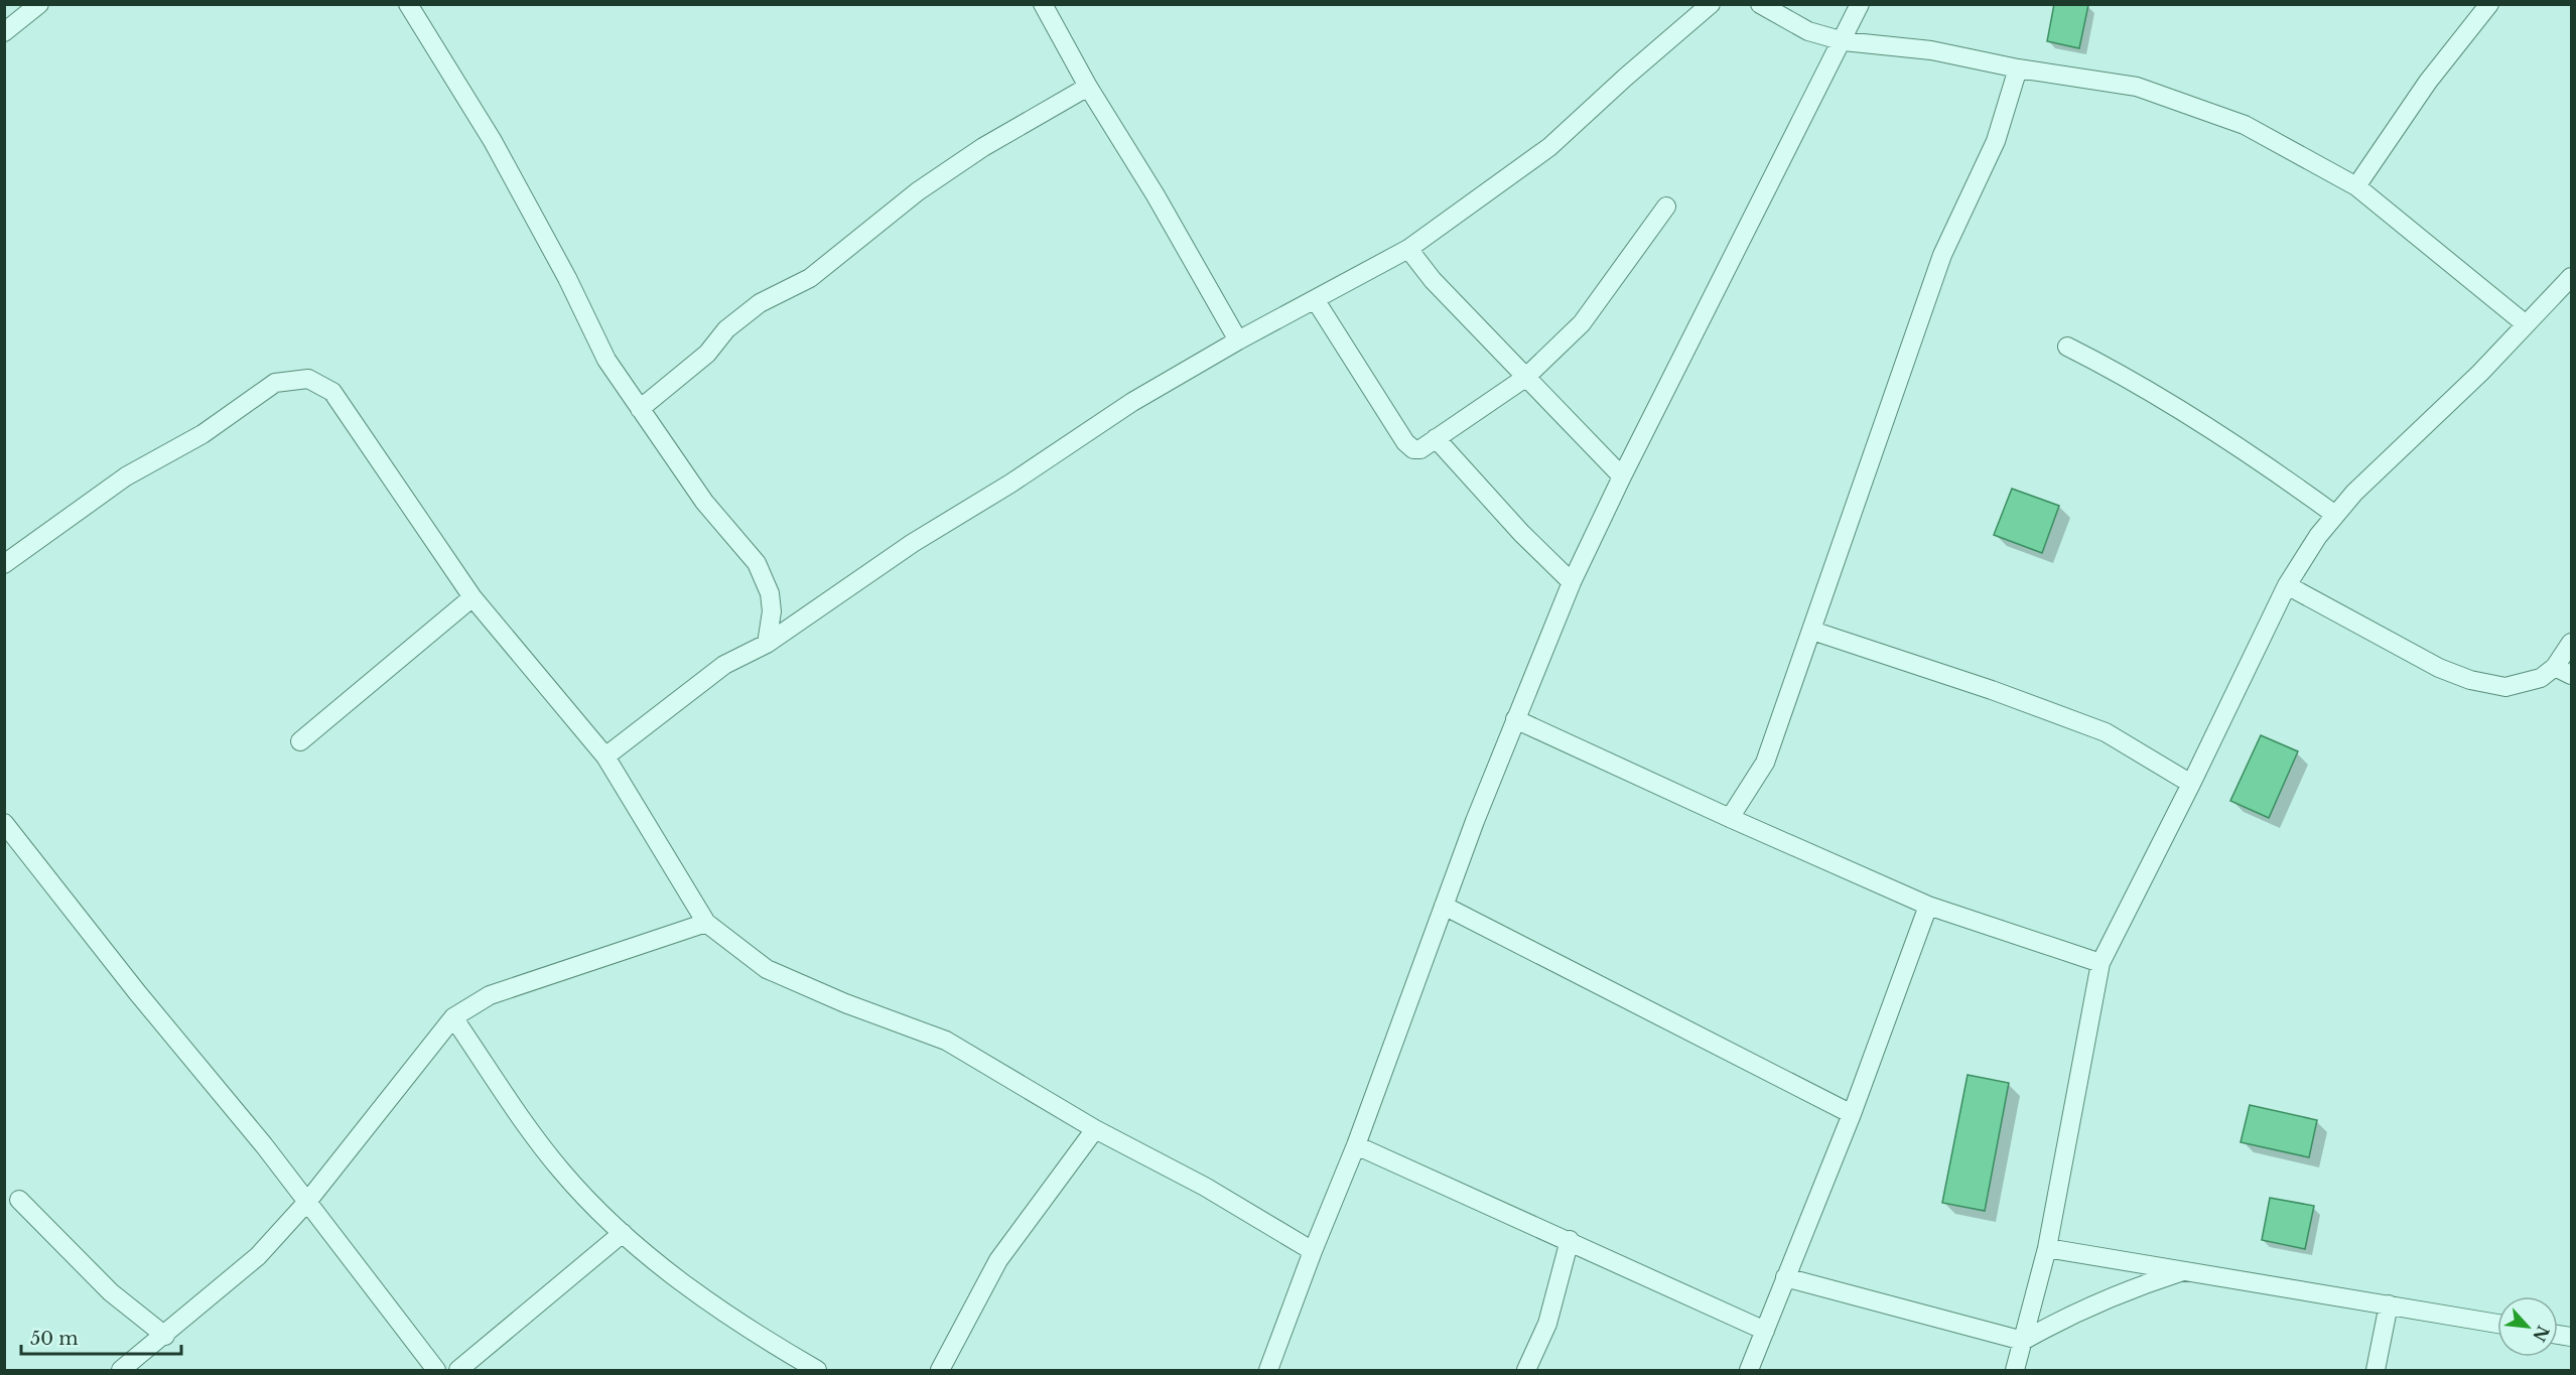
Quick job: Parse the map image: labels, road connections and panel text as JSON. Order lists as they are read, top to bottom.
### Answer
{
  "scale_bar": "50 m",
  "north": "bottom right"
}
